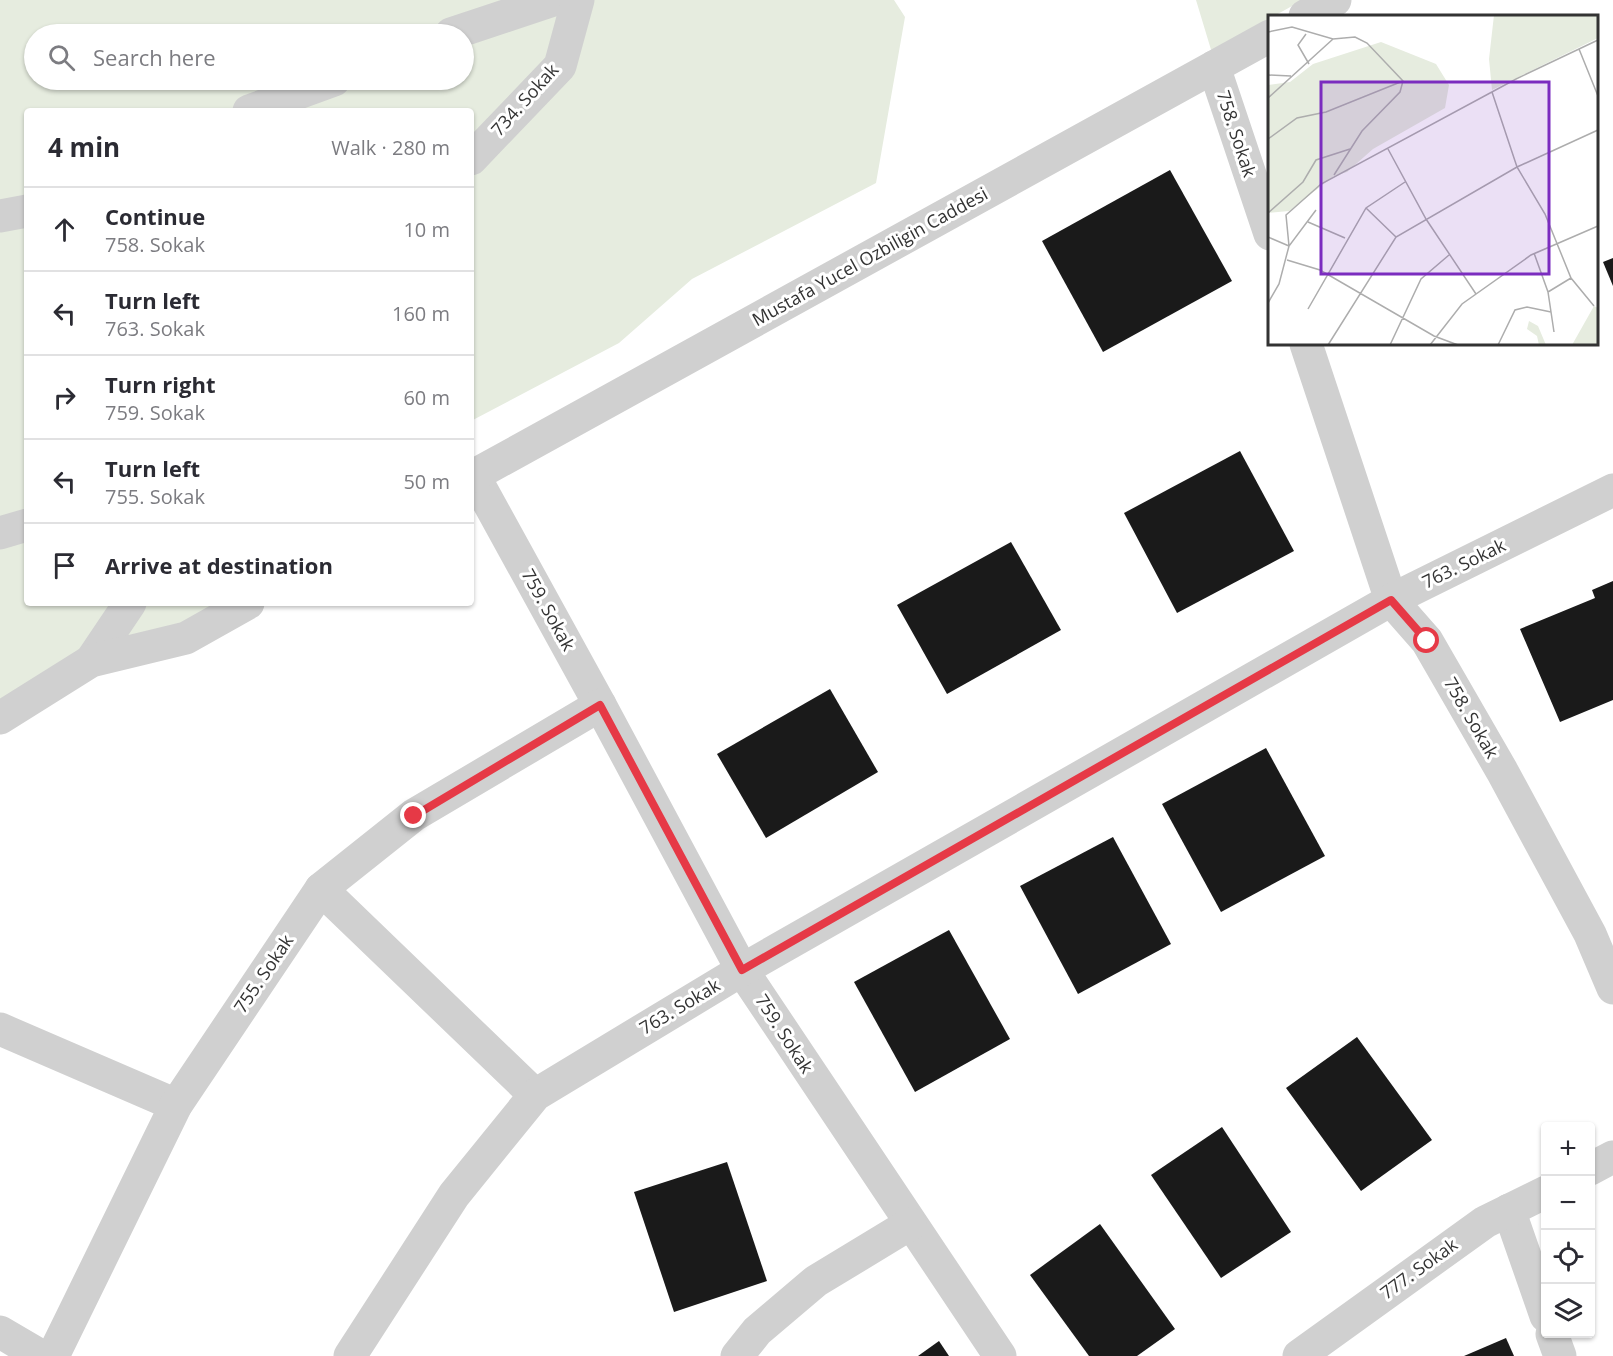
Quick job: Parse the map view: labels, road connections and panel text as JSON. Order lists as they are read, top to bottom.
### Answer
{
  "streets": {
    "street": [
      "734. Sokak",
      "758. Sokak",
      "Mustafa Yucel Ozbiligin Caddesi",
      "763. Sokak",
      "759. Sokak",
      "755. Sokak",
      "777. Sokak"
    ]
  },
  "crossings": [
    ["758. Sokak", "Mustafa Yucel Ozbiligin Caddesi"],
    ["758. Sokak", "763. Sokak"],
    ["763. Sokak", "759. Sokak"],
    ["759. Sokak", "755. Sokak"]
  ],
  "page": {
    "search": "Search here",
    "heading": ["4 min", "Walk · 280 m"],
    "list": [
      ["Continue", "758. Sokak", "10 m"],
      ["Turn left", "763. Sokak", "160 m"],
      ["Turn right", "759. Sokak", "60 m"],
      ["Turn left", "755. Sokak", "50 m"],
      "Arrive at destination"
    ],
    "map_buttons": ["+", "−"]
  }
}
